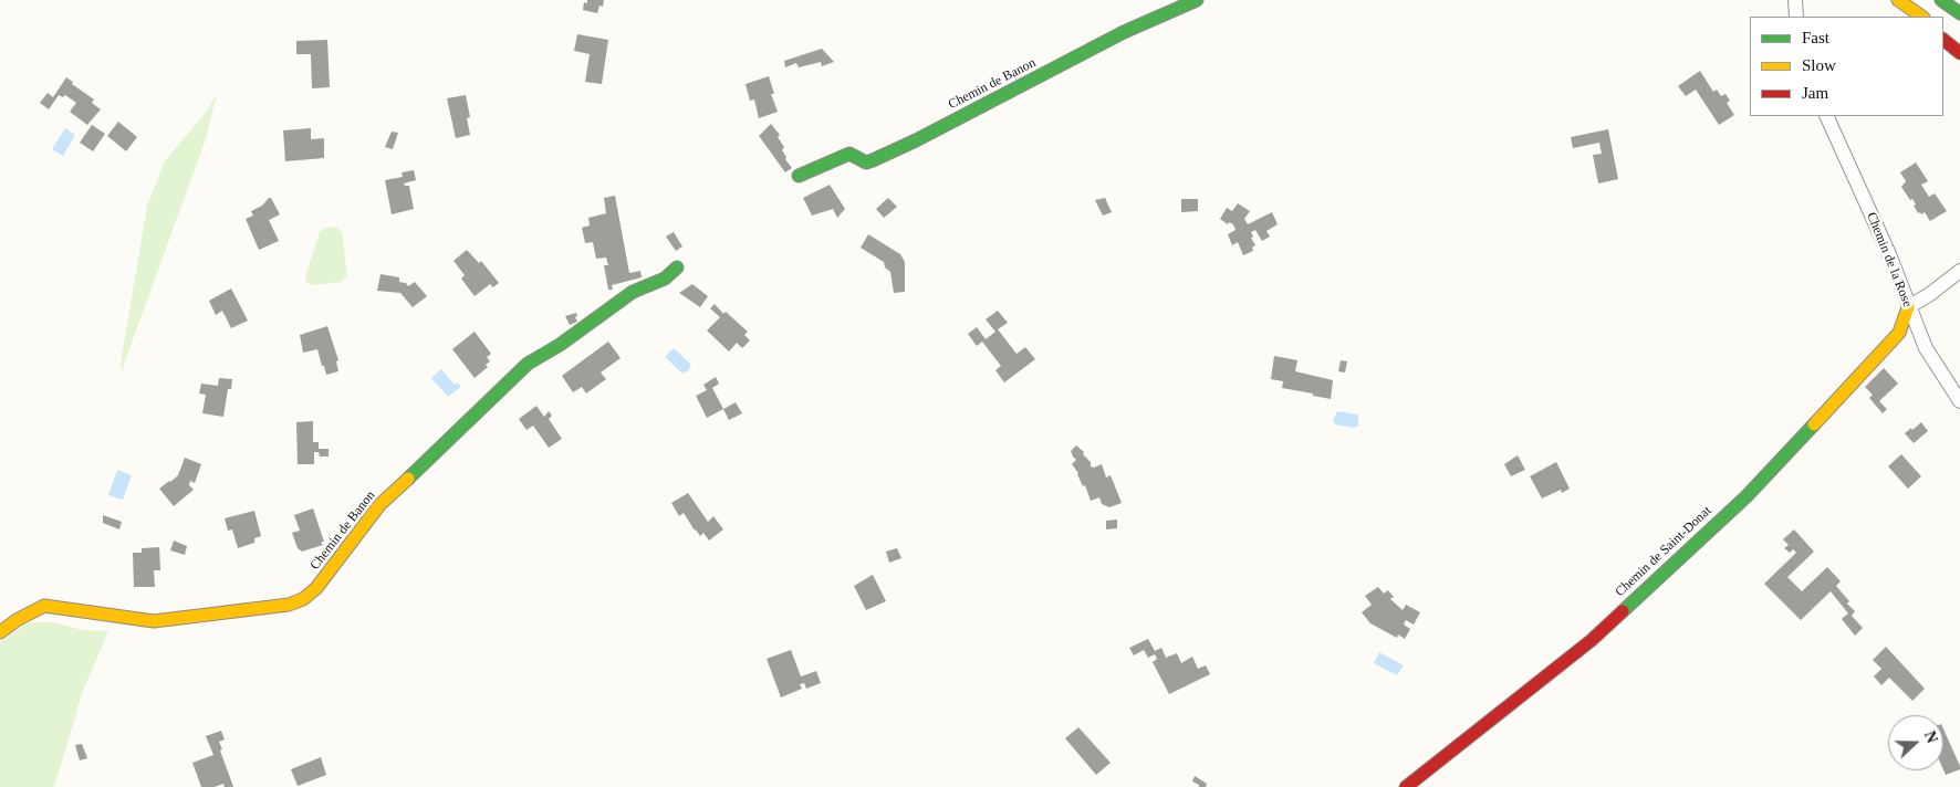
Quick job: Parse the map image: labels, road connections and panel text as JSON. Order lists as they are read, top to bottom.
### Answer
{
  "streets": {
    "main road": ["Chemin de Banon", "Chemin de Saint-Donat"],
    "street": ["Chemin de la Rose"]
  },
  "crossings": [
    ["Chemin de la Rose", "Chemin de Saint-Donat"]
  ],
  "legend": ["Fast", "Slow", "Jam"],
  "north": "right"
}
